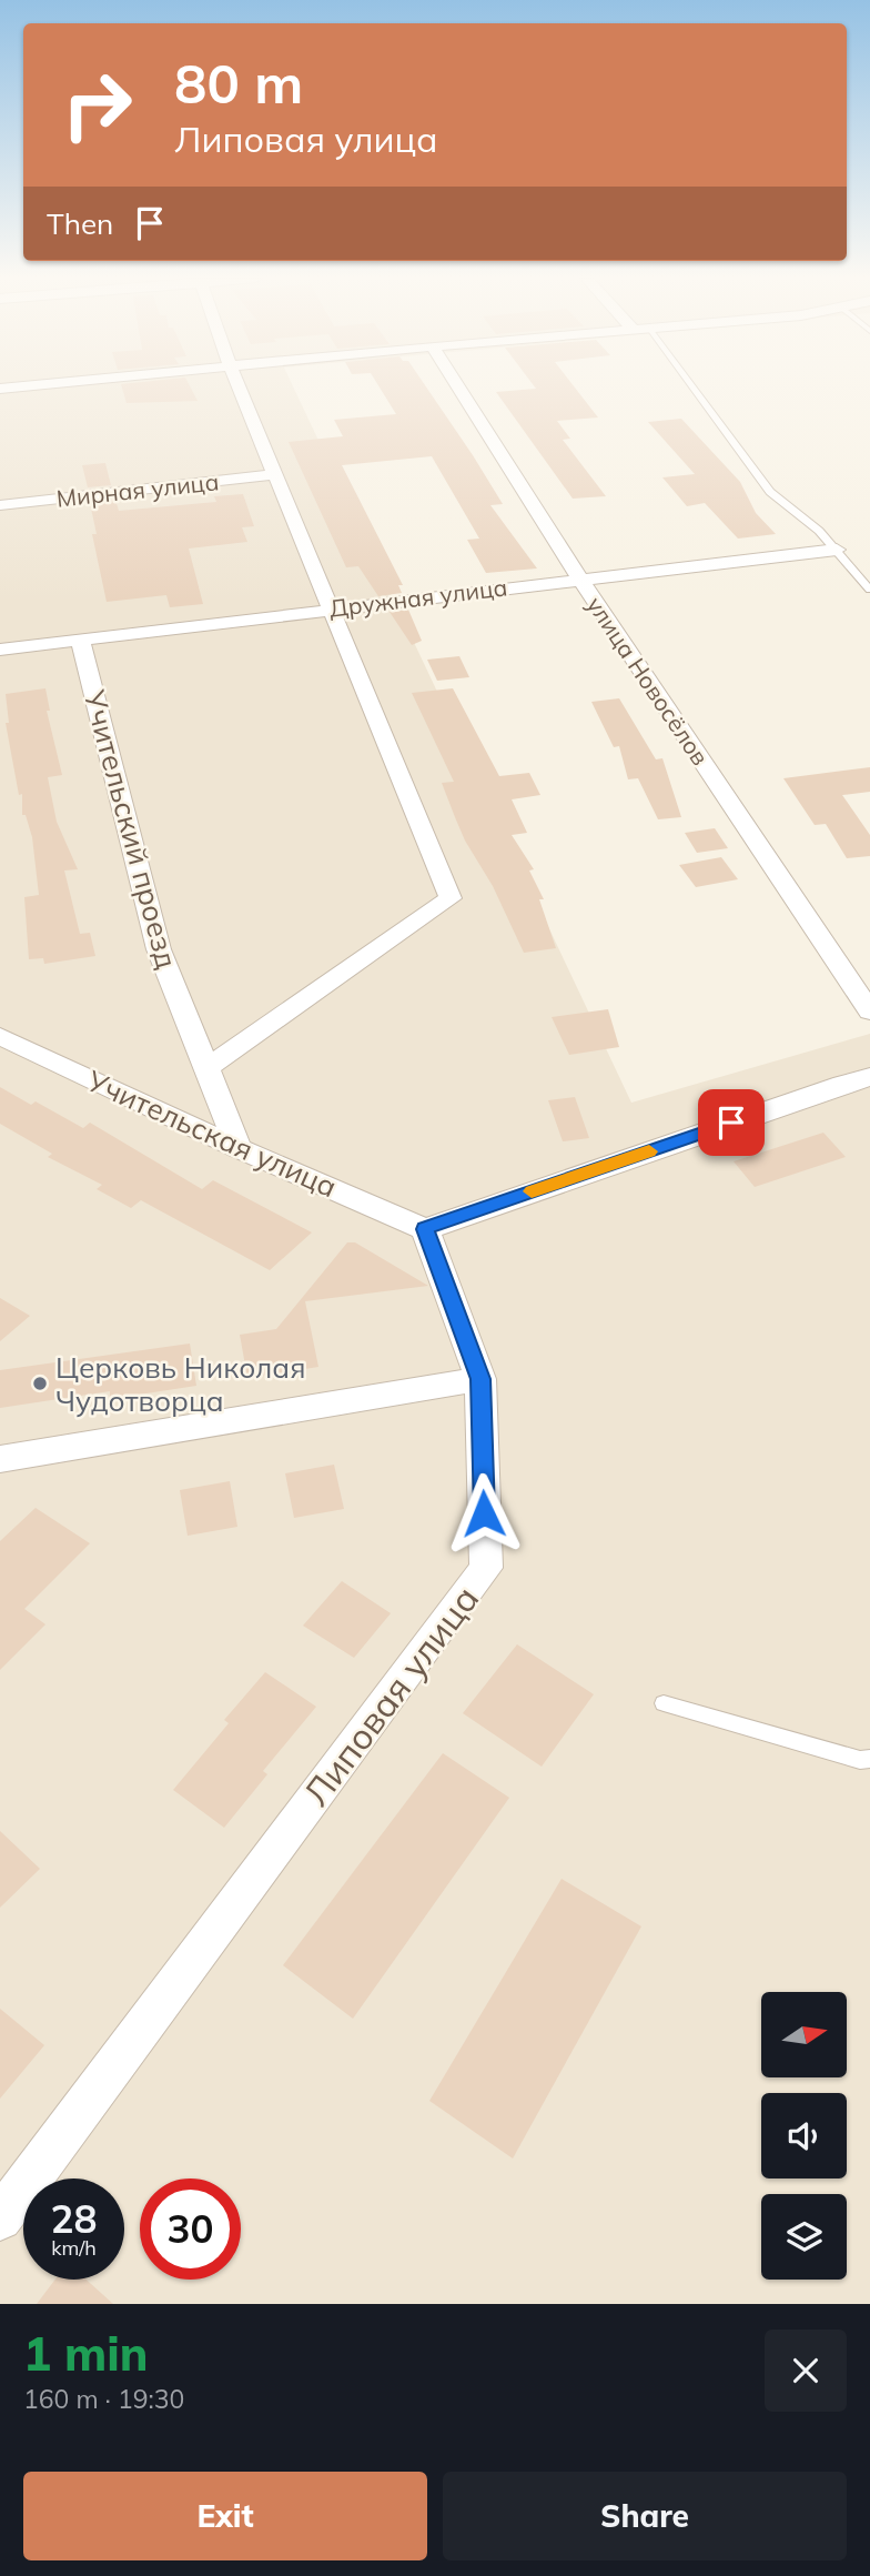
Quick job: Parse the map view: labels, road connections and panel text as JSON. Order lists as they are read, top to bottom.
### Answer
{
  "streets": {
    "street": [
      "Мирная улица",
      "Дружная улица",
      "улица Новосёлов",
      "Учительский проезд",
      "Учительская улица",
      "Липовая улица"
    ]
  },
  "crossings": [
    ["Дружная улица", "улица Новосёлов"],
    ["Дружная улица", "Учительский проезд"],
    ["Учительский проезд", "Учительская улица"],
    ["Учительская улица", "Липовая улица"]
  ],
  "places": ["Церковь Николая Чудотворца"],
  "north": "right",
  "page": {
    "turn": ["80 m", "Липовая улица"],
    "then": "Then",
    "speed": "28 km/h",
    "limit": "30",
    "heading": ["1 min", "160 m · 19:30"],
    "buttons": ["Exit", "Share"]
  }
}
